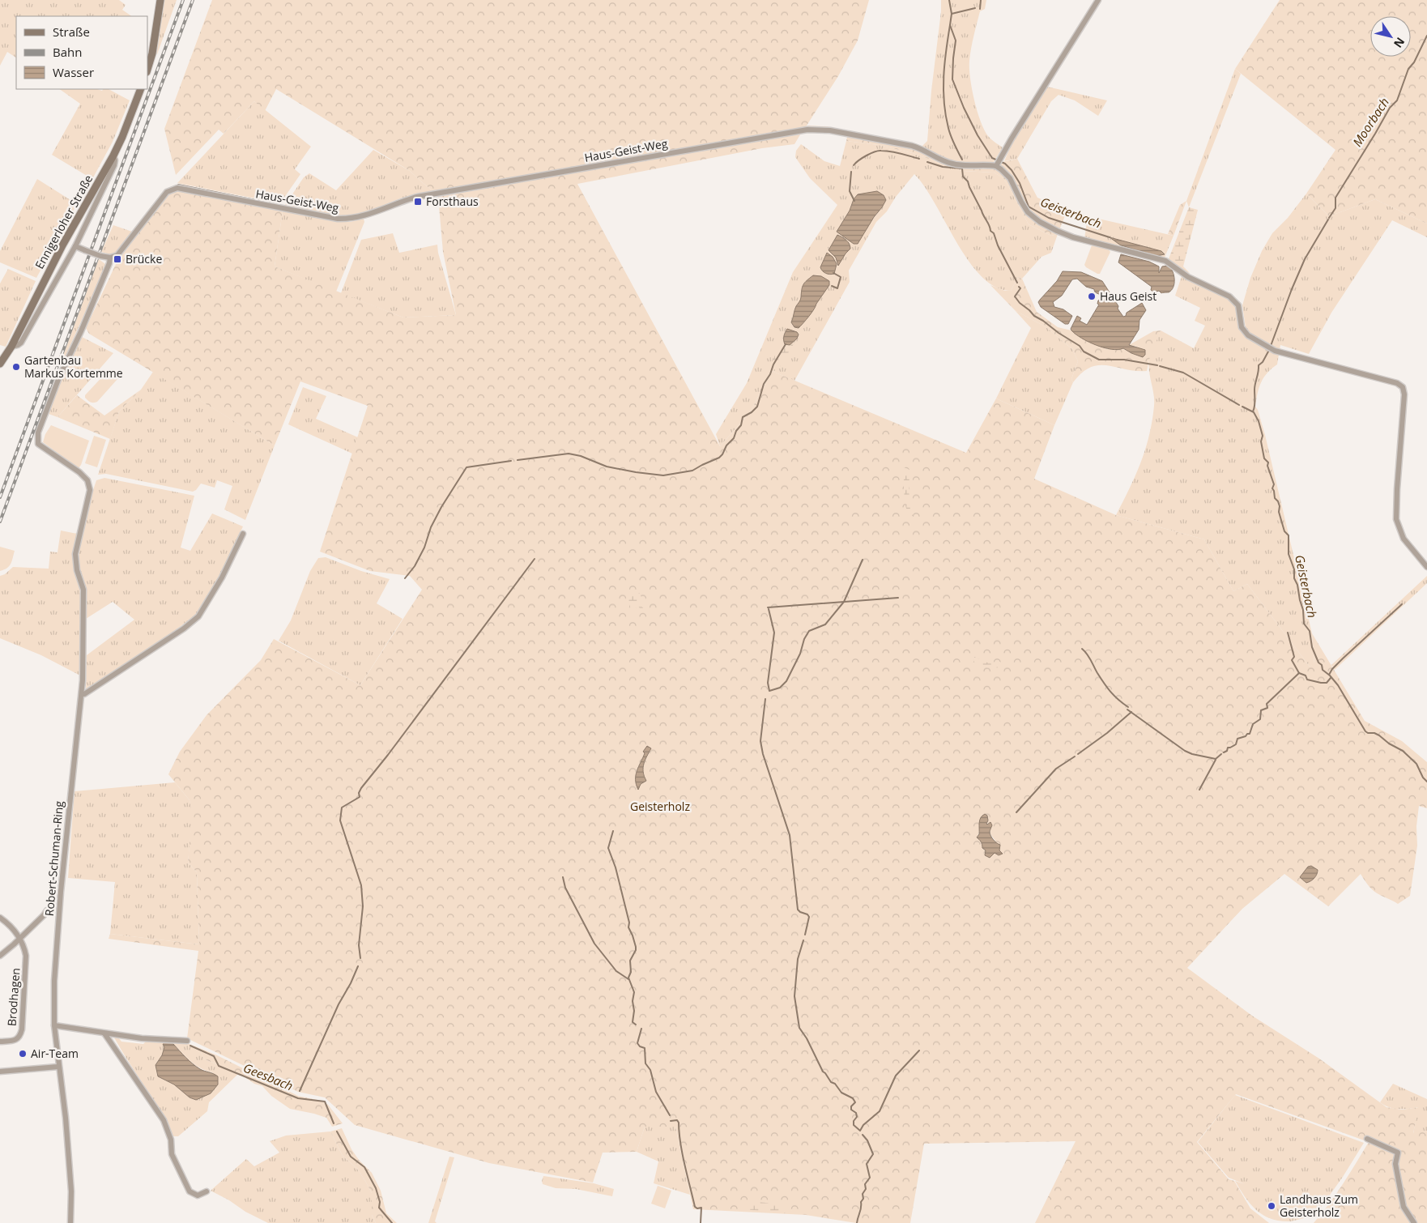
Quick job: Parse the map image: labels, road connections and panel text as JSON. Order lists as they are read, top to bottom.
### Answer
{
  "streets": {
    "main road": ["Ennigerloher Straße"],
    "street": ["Haus-Geist-Weg", "Robert-Schuman-Ring", "Brodhagen"]
  },
  "crossings": [
    ["Haus-Geist-Weg", "Robert-Schuman-Ring"]
  ],
  "water": ["Moorbach", "Geisterbach", "Geesbach"],
  "parks": ["Geisterholz"],
  "places": {
    "transit": ["Forsthaus", "Brücke"],
    "other": [
      "Haus Geist",
      "Gartenbau Markus Kortemme",
      "Air-Team",
      "Landhaus Zum Geisterholz"
    ]
  },
  "legend": ["Straße", "Bahn", "Wasser"],
  "north": "bottom right"
}
